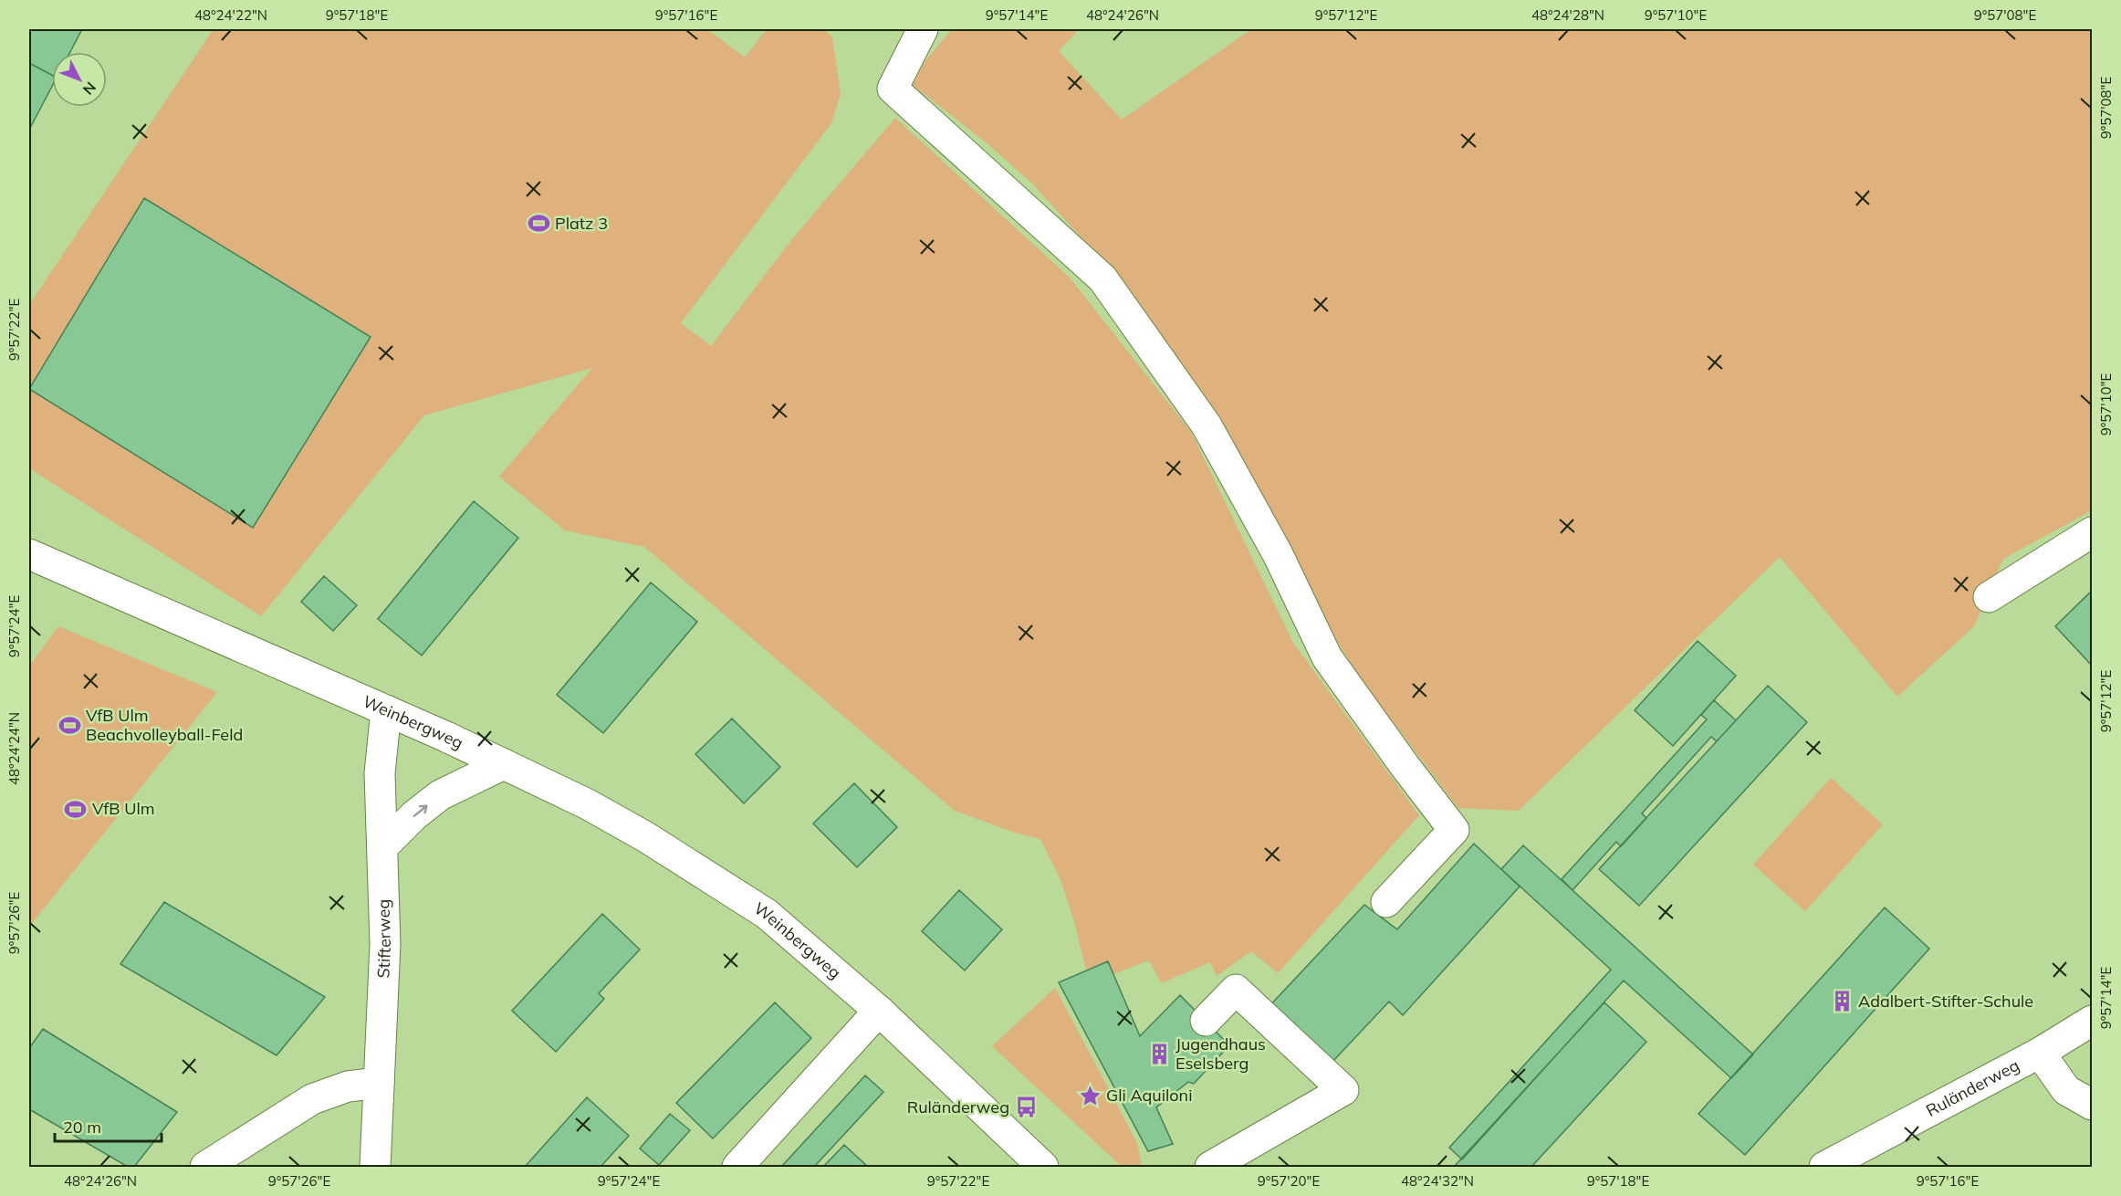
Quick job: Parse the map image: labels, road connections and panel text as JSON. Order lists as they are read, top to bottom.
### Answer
{
  "streets": {
    "street": ["Weinbergweg", "Stifterweg", "Ruländerweg"]
  },
  "crossings": [
    ["Weinbergweg", "Stifterweg"]
  ],
  "places": {
    "sports": ["Platz 3", "VfB Ulm Beachvolleyball-Feld", "VfB Ulm"],
    "building": ["Adalbert-Stifter-Schule", "Jugendhaus Eselsberg"],
    "place": ["Gli Aquiloni"],
    "bus stop": ["Ruländerweg"]
  },
  "scale_bar": "20 m",
  "north": "bottom right",
  "coordinates": [
    "48°24'22\"N",
    "9°57'18\"E",
    "9°57'16\"E",
    "9°57'14\"E",
    "48°24'26\"N",
    "9°57'12\"E",
    "48°24'28\"N",
    "9°57'10\"E",
    "9°57'08\"E",
    "9°57'22\"E",
    "9°57'24\"E",
    "48°24'24\"N",
    "9°57'26\"E",
    "9°57'20\"E",
    "48°24'32\"N"
  ]
}
